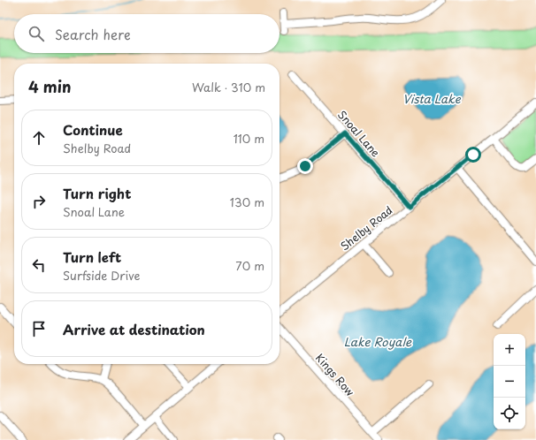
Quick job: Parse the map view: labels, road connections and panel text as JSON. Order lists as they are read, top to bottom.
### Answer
{
  "streets": {
    "street": ["Snoal Lane", "Shelby Road", "Kings Row"]
  },
  "crossings": [
    ["Snoal Lane", "Shelby Road"]
  ],
  "water": ["Vista Lake", "Lake Royale"],
  "page": {
    "search": "Search here",
    "heading": ["4 min", "Walk · 310 m"],
    "list": [
      ["Continue", "Shelby Road", "110 m"],
      ["Turn right", "Snoal Lane", "130 m"],
      ["Turn left", "Surfside Drive", "70 m"],
      "Arrive at destination"
    ],
    "map_buttons": ["+", "−"]
  }
}
